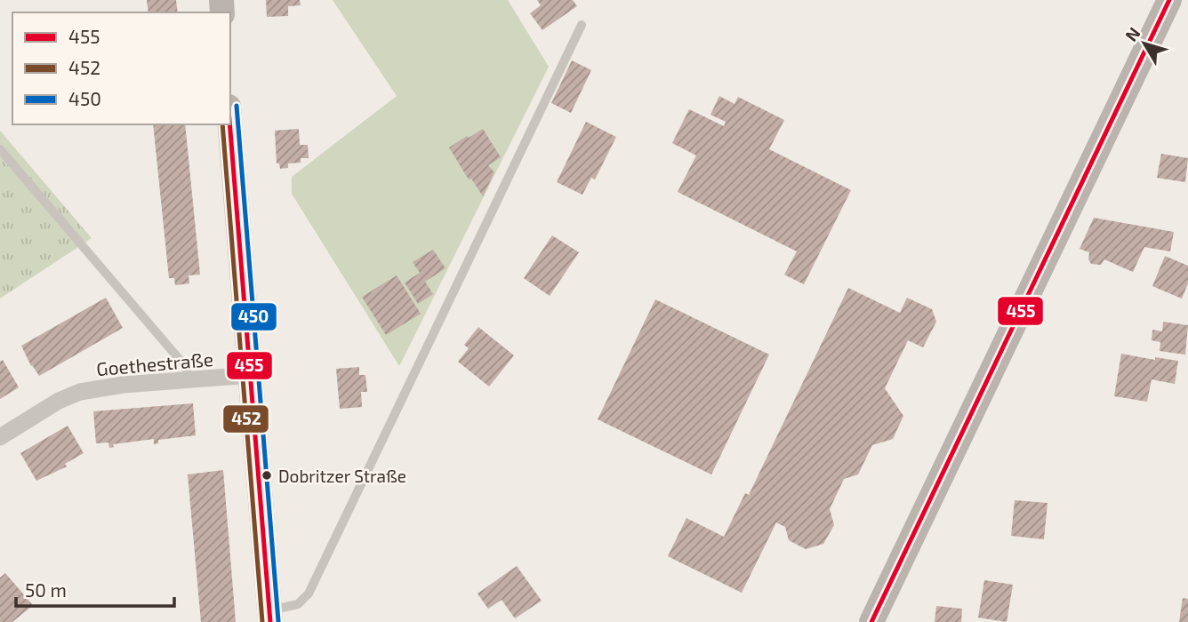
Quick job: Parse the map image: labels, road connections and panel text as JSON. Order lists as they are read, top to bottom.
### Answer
{
  "streets": {
    "street": ["Goethestraße"]
  },
  "places": ["Dobritzer Straße"],
  "lines": ["transit line 455", "transit line 450", "transit line 452"],
  "legend": ["455", "452", "450"],
  "scale_bar": "50 m",
  "north": "top left"
}
